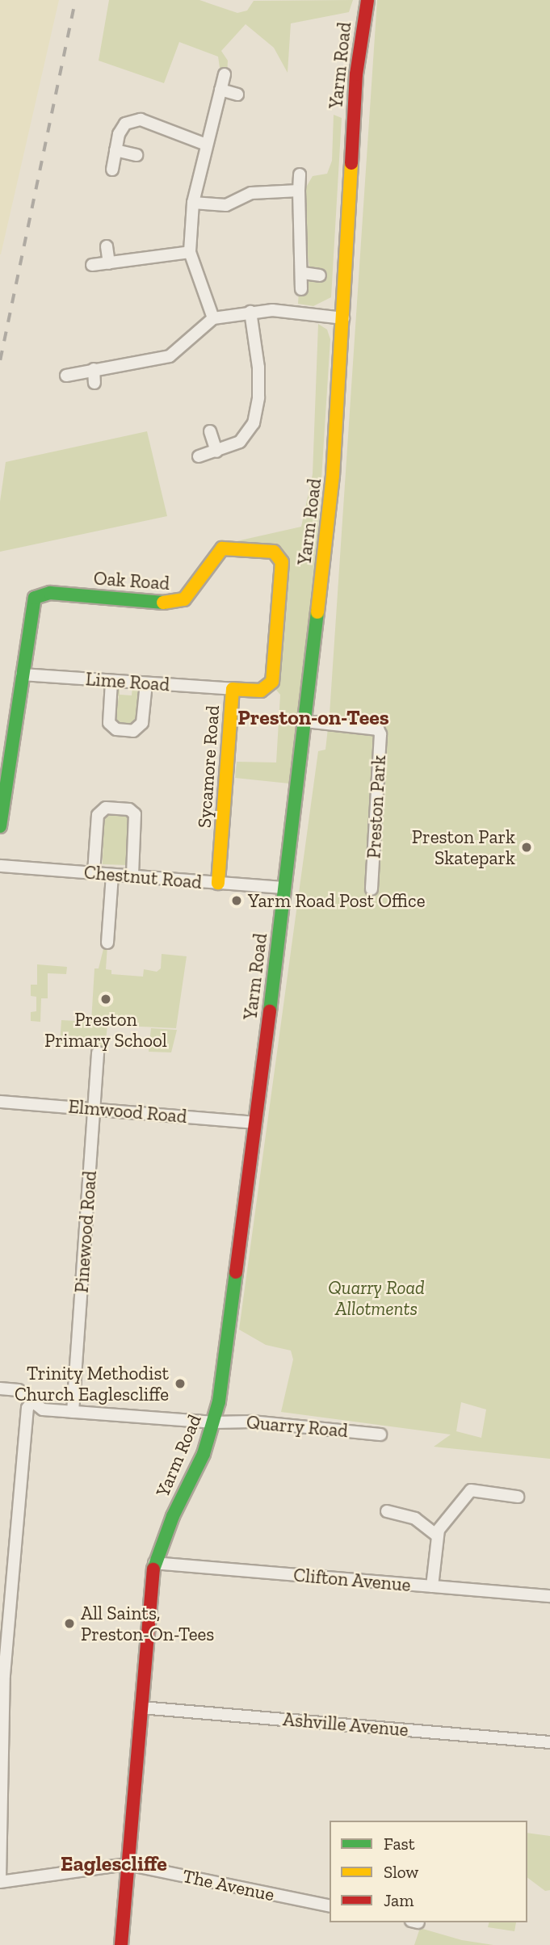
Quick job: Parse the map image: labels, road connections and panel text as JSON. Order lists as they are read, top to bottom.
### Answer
{
  "streets": {
    "main road": ["Yarm Road", "Oak Road", "Sycamore Road"],
    "street": [
      "Lime Road",
      "Preston Park",
      "Chestnut Road",
      "Elmwood Road",
      "Pinewood Road",
      "Quarry Road",
      "Clifton Avenue",
      "Ashville Avenue",
      "The Avenue"
    ]
  },
  "crossings": [
    ["Yarm Road", "Preston Park"],
    ["Yarm Road", "Chestnut Road"],
    ["Yarm Road", "Elmwood Road"],
    ["Yarm Road", "Quarry Road"],
    ["Yarm Road", "Clifton Avenue"],
    ["Yarm Road", "Ashville Avenue"],
    ["Yarm Road", "The Avenue"],
    ["Oak Road", "Lime Road"],
    ["Oak Road", "Sycamore Road"],
    ["Lime Road", "Sycamore Road"],
    ["Sycamore Road", "Chestnut Road"],
    ["Elmwood Road", "Pinewood Road"],
    ["Pinewood Road", "Quarry Road"]
  ],
  "districts": ["Preston-on-Tees", "Eaglescliffe"],
  "parks": ["Quarry Road Allotments"],
  "places": [
    "Preston Park Skatepark",
    "Yarm Road Post Office",
    "Preston Primary School",
    "Trinity Methodist Church Eaglescliffe",
    "All Saints, Preston-On-Tees"
  ],
  "legend": ["Fast", "Slow", "Jam"]
}
